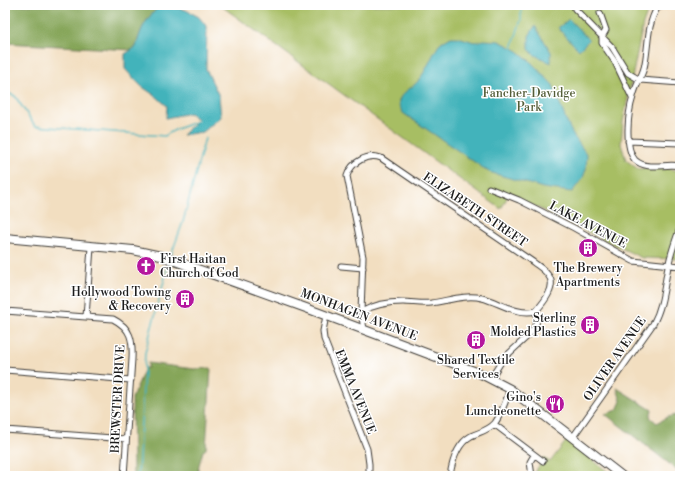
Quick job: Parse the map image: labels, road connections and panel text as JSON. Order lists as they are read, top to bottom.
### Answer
{
  "streets": {
    "main road": ["MONHAGEN AVENUE"],
    "street": [
      "ELIZABETH STREET",
      "LAKE AVENUE",
      "OLIVER AVENUE",
      "EMMA AVENUE",
      "BREWSTER DRIVE"
    ]
  },
  "crossings": [
    ["LAKE AVENUE", "OLIVER AVENUE"],
    ["MONHAGEN AVENUE", "OLIVER AVENUE"],
    ["MONHAGEN AVENUE", "EMMA AVENUE"]
  ],
  "parks": ["Fancher-Davidge Park"],
  "places": {
    "building": [
      "The Brewery Apartments",
      "Hollywood Towing & Recovery",
      "Sterling Molded Plastics",
      "Shared Textile Services"
    ],
    "church": ["First Haitan Church of God"],
    "restaurant": ["Gino's Luncheonette"]
  }
}
